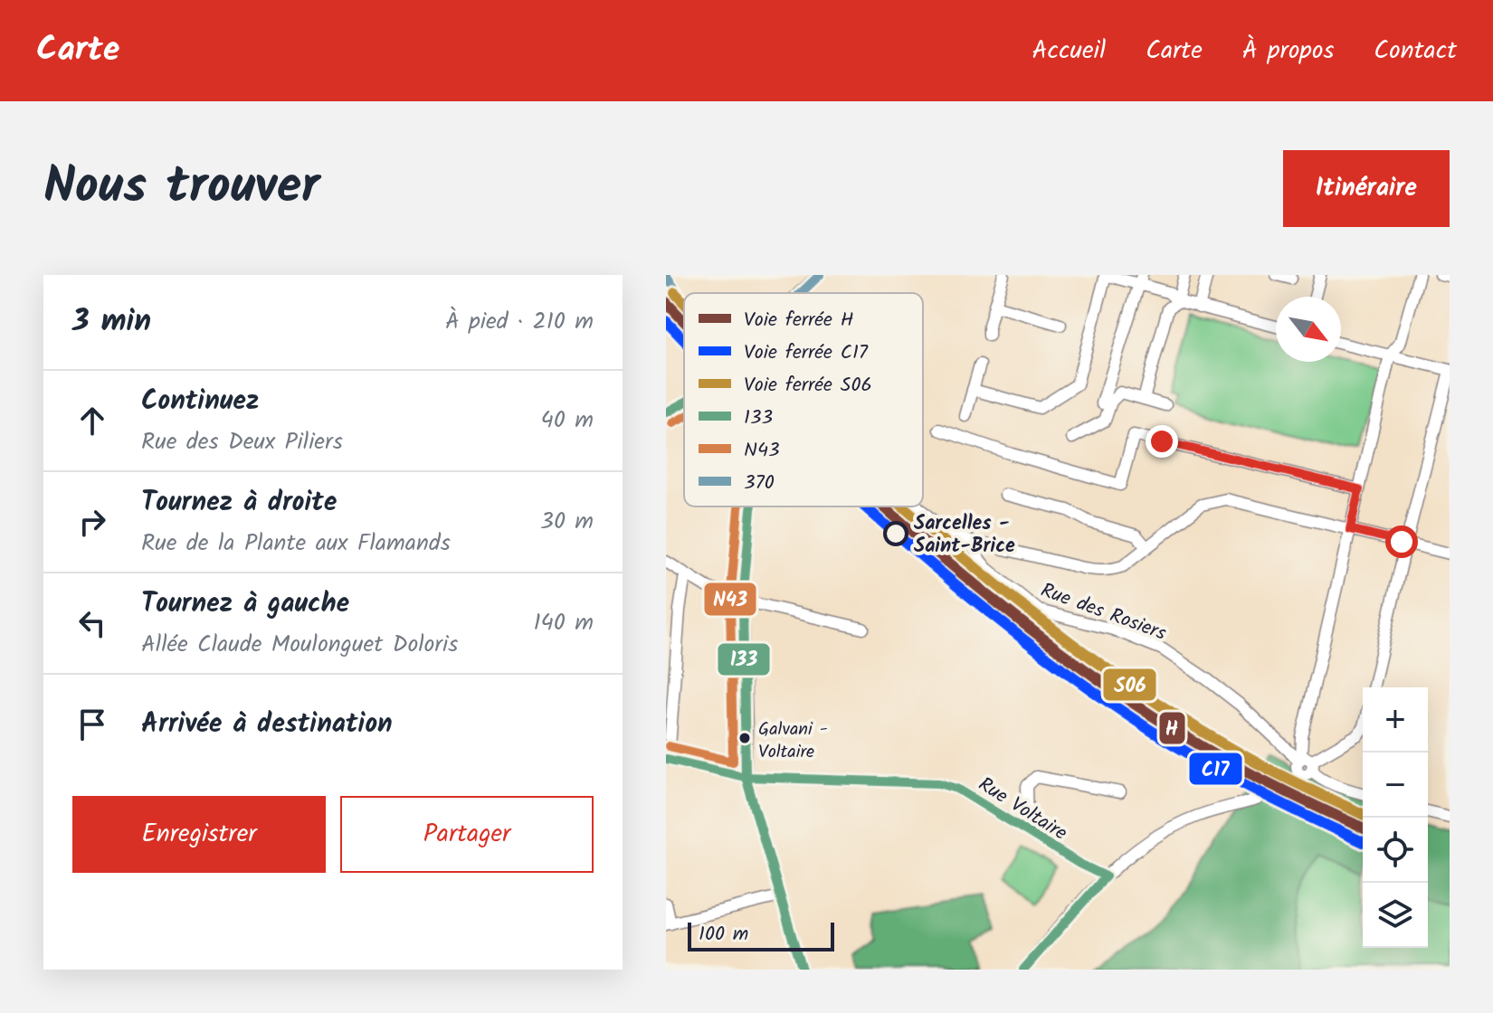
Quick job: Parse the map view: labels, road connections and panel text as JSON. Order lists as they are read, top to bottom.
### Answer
{
  "streets": {
    "street": ["Rue des Rosiers", "Rue Voltaire"]
  },
  "places": ["Sarcelles - Saint-Brice", "Galvani - Voltaire"],
  "lines": [
    "transit line 370",
    "rail line S06",
    "rail line H",
    "rail line C17",
    "transit line 133",
    "transit line N43"
  ],
  "legend": [
    "Voie ferrée H",
    "Voie ferrée C17",
    "Voie ferrée S06",
    "133",
    "N43",
    "370"
  ],
  "scale_bar": "100 m",
  "north": "bottom right",
  "page": {
    "header": "Carte",
    "nav": [
      "Accueil",
      "Carte",
      "À propos",
      "Contact"
    ],
    "title": "Nous trouver",
    "buttons": [
      "Itinéraire",
      ["Enregistrer", "Partager"]
    ],
    "heading": ["3 min", "À pied · 210 m"],
    "list": [
      ["Continuez", "Rue des Deux Piliers", "40 m"],
      ["Tournez à droite", "Rue de la Plante aux Flamands", "30 m"],
      ["Tournez à gauche", "Allée Claude Moulonguet Doloris", "140 m"],
      "Arrivée à destination"
    ],
    "map_buttons": ["+", "−"],
    "scale": "100 m"
  }
}
